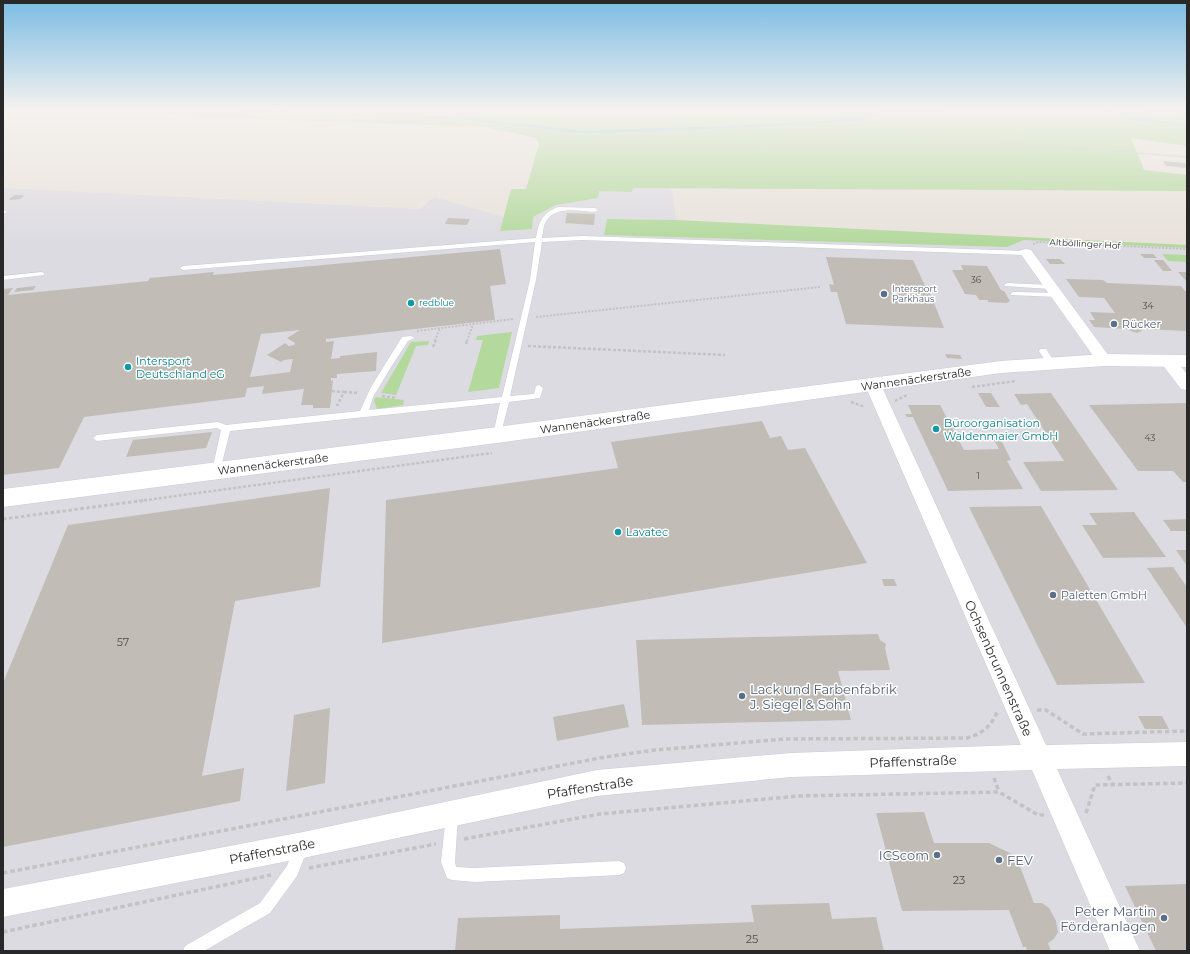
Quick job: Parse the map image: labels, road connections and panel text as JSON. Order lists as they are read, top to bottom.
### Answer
{
  "streets": {
    "street": ["Wannenäckerstraße", "Ochsenbrunnenstraße", "Pfaffenstraße"],
    "path": ["Altböllinger Hof"]
  },
  "crossings": [
    ["Wannenäckerstraße", "Ochsenbrunnenstraße"],
    ["Ochsenbrunnenstraße", "Pfaffenstraße"]
  ],
  "places": [
    "Intersport Parkhaus",
    "redblue",
    "Rücker",
    "Intersport Deutschland eG",
    "Büroorganisation Waldenmaier GmbH",
    "Lavatec",
    "Paletten GmbH",
    "Lack und Farbenfabrik J. Siegel & Sohn",
    "ICScom",
    "FEV",
    "Peter Martin Förderanlagen"
  ],
  "house_numbers": [
    "36",
    "34",
    "43",
    "1",
    "57",
    "23",
    "25"
  ]
}
